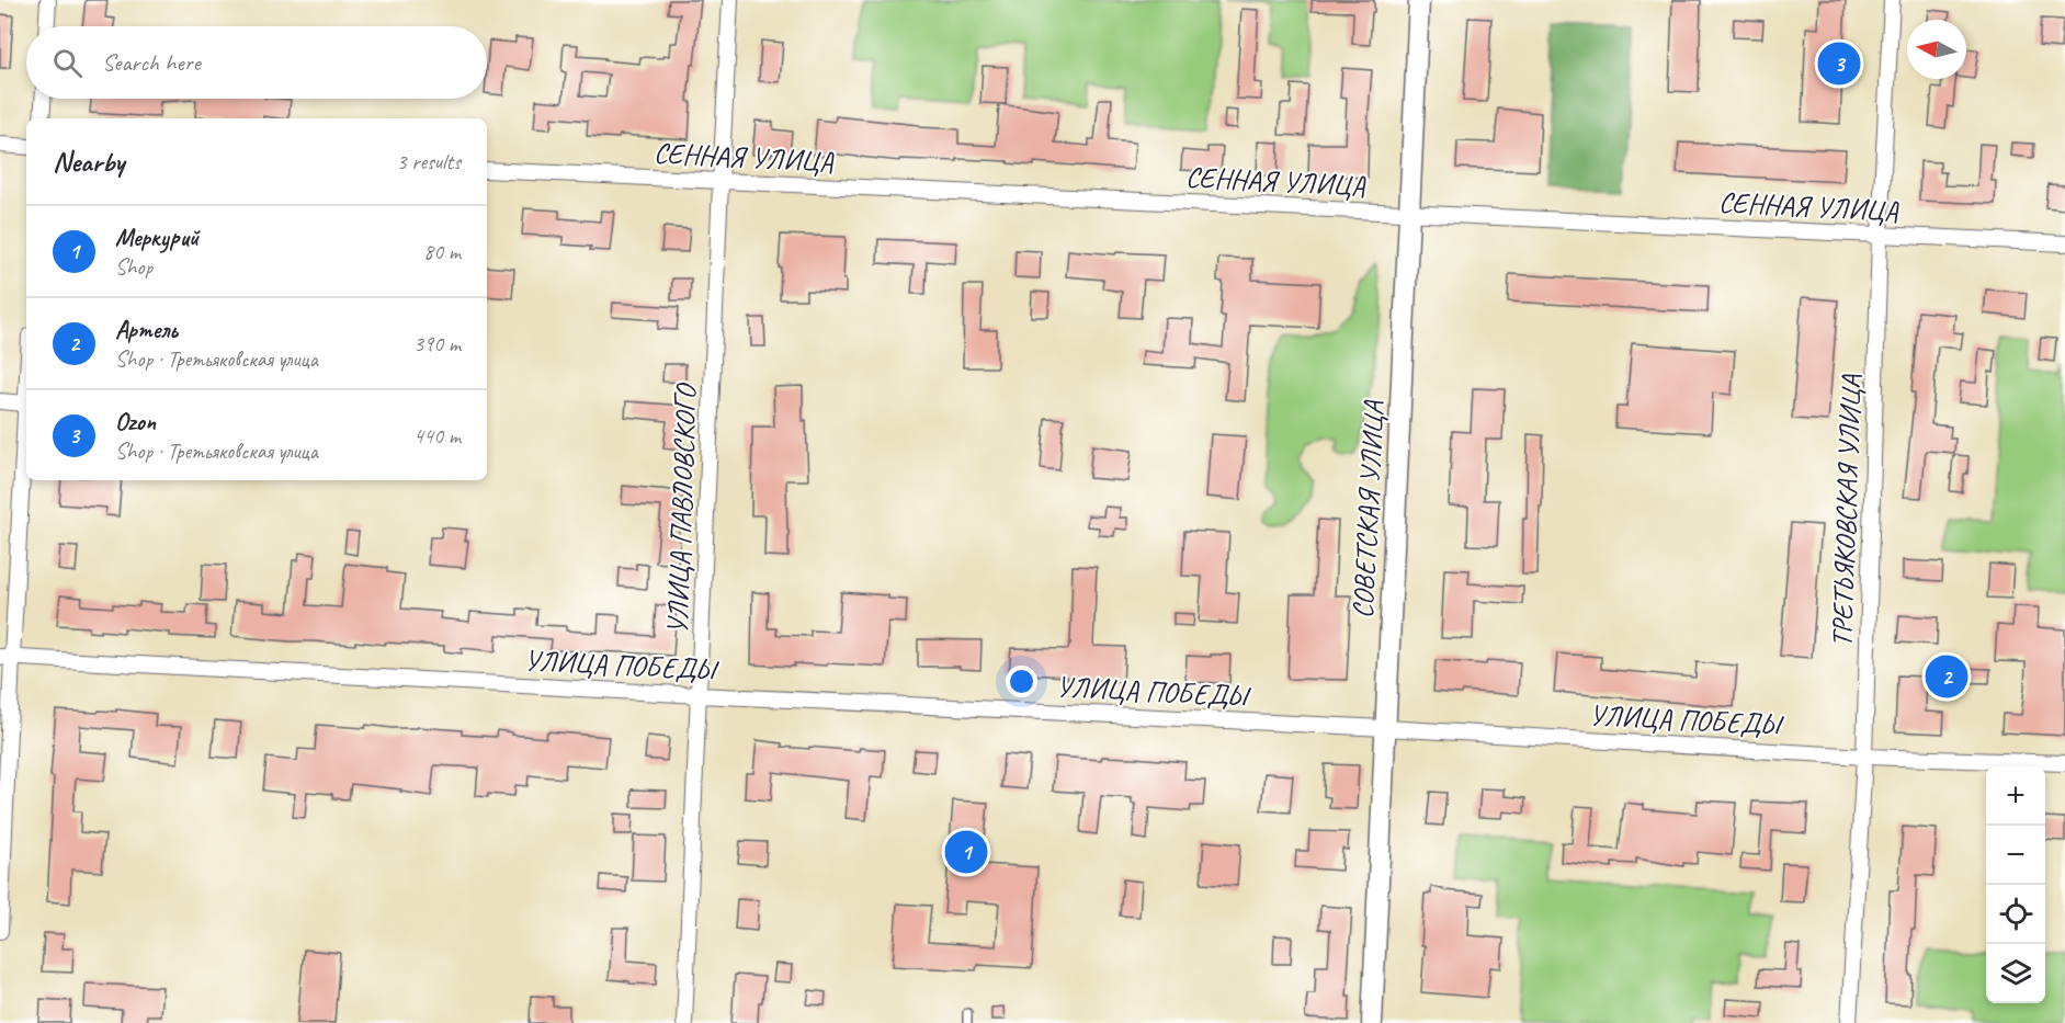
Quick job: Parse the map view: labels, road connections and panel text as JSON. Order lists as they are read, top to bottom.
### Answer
{
  "streets": {
    "street": [
      "СЕННАЯ УЛИЦА",
      "УЛИЦА ПАВЛОВСКОГО",
      "СОВЕТСКАЯ УЛИЦА",
      "ТРЕТЬЯКОВСКАЯ УЛИЦА",
      "УЛИЦА ПОБЕДЫ"
    ]
  },
  "crossings": [
    ["СЕННАЯ УЛИЦА", "УЛИЦА ПАВЛОВСКОГО"],
    ["СЕННАЯ УЛИЦА", "СОВЕТСКАЯ УЛИЦА"],
    ["СЕННАЯ УЛИЦА", "ТРЕТЬЯКОВСКАЯ УЛИЦА"],
    ["УЛИЦА ПАВЛОВСКОГО", "УЛИЦА ПОБЕДЫ"],
    ["СОВЕТСКАЯ УЛИЦА", "УЛИЦА ПОБЕДЫ"],
    ["ТРЕТЬЯКОВСКАЯ УЛИЦА", "УЛИЦА ПОБЕДЫ"]
  ],
  "north": "left",
  "page": {
    "search": "Search here",
    "pins": ["3", "2", "1"],
    "heading": ["Nearby", "3 results"],
    "list": [
      {
        "mark": "1",
        "name": "Меркурий",
        "note": "Shop",
        "value": "80 m"
      },
      {
        "mark": "2",
        "name": "Артель",
        "note": "Shop · Третьяковская улица",
        "value": "390 m"
      },
      {
        "mark": "3",
        "name": "Ozon",
        "note": "Shop · Третьяковская улица",
        "value": "440 m"
      }
    ],
    "map_buttons": ["+", "−"]
  }
}
